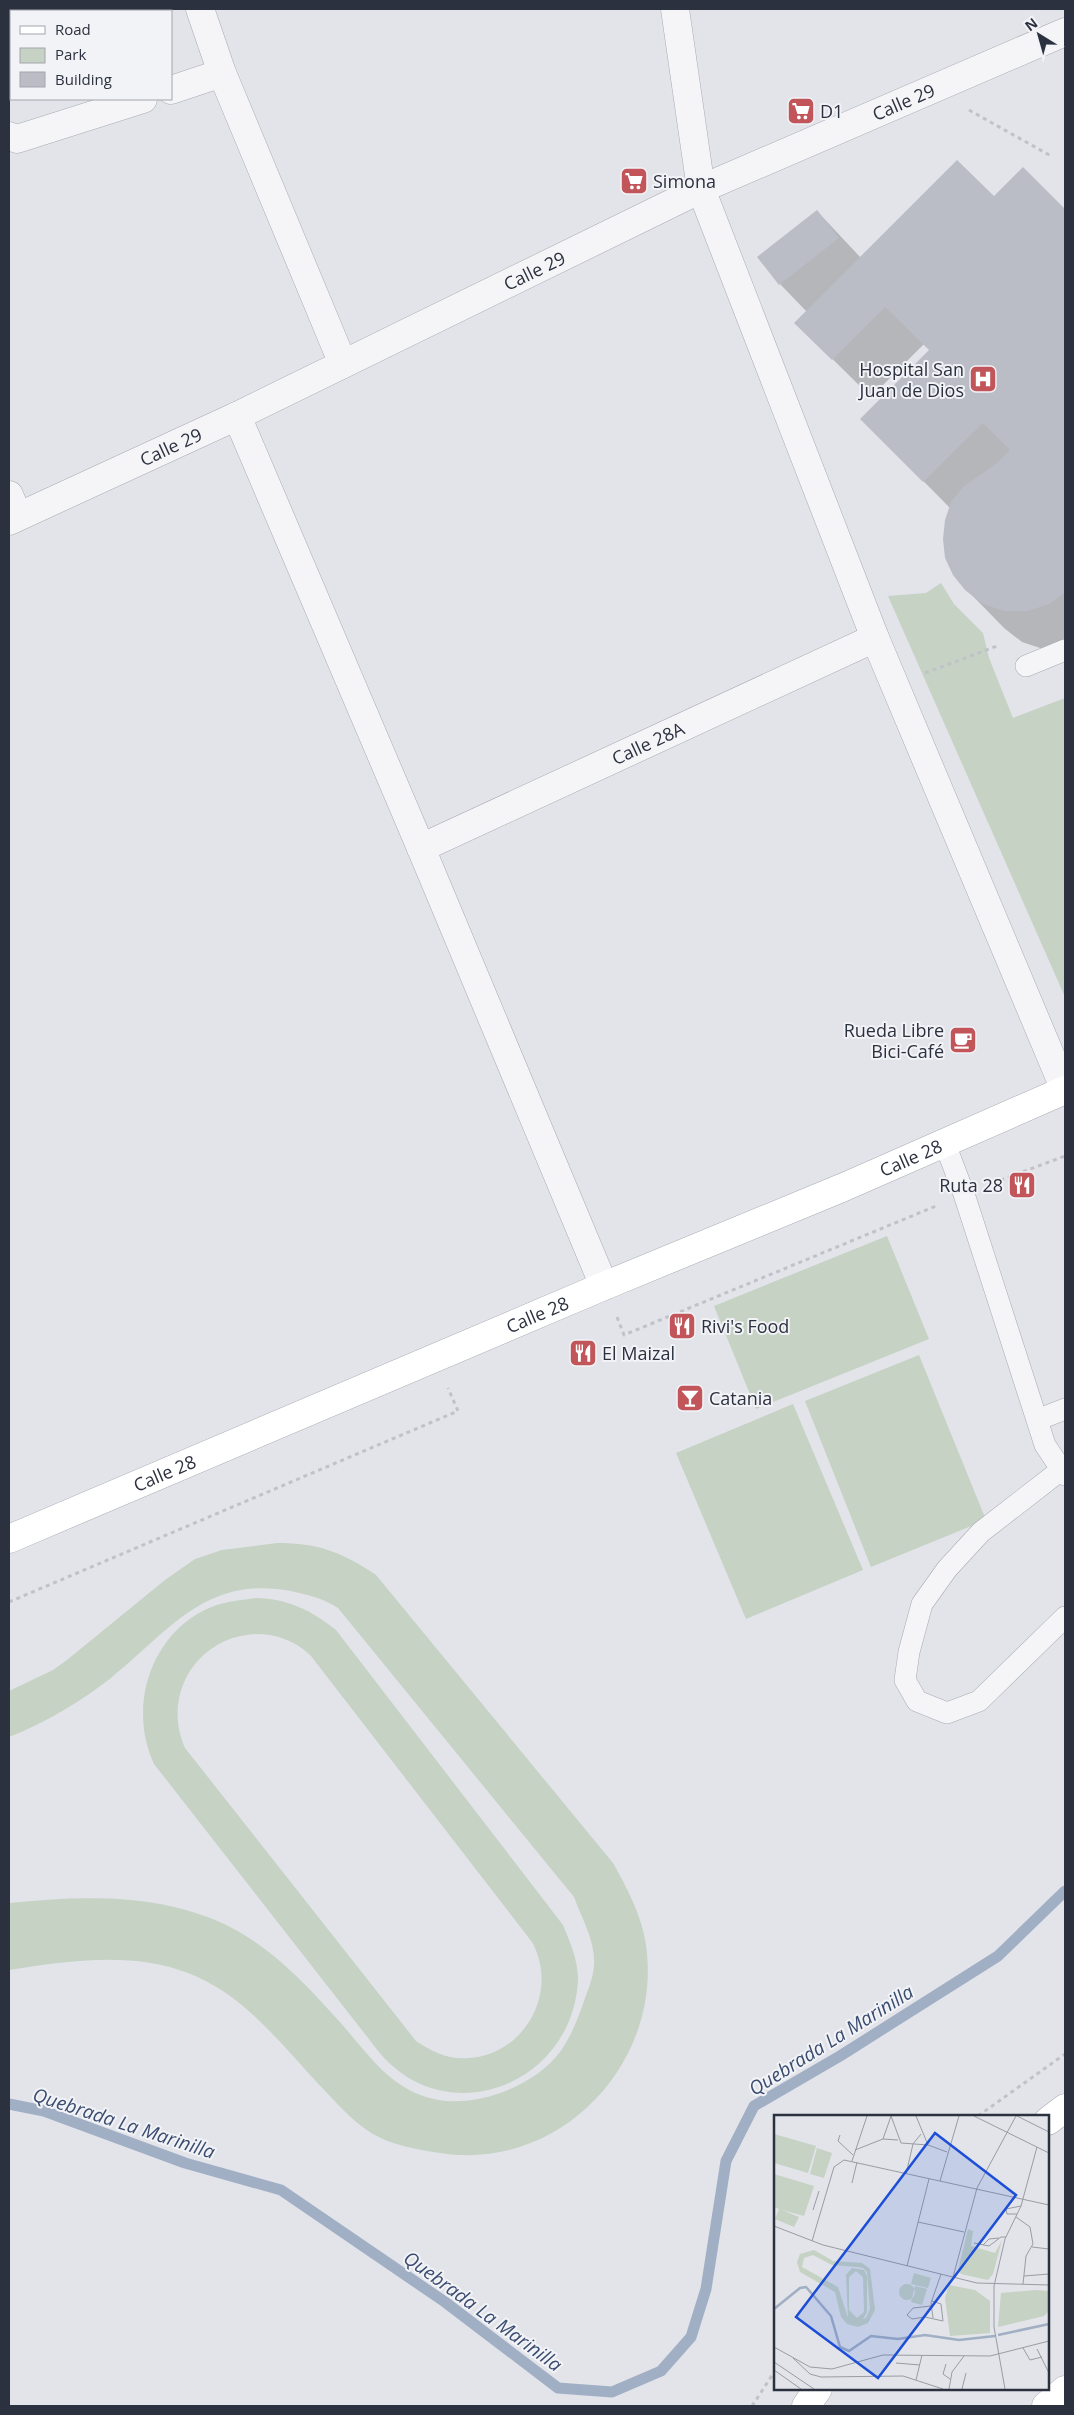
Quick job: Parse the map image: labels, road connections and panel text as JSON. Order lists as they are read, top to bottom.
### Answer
{
  "streets": {
    "main road": ["Calle 28"],
    "street": ["Calle 29", "Calle 28A"]
  },
  "water": ["Quebrada La Marinilla"],
  "places": {
    "supermarket": ["D1", "Simona"],
    "hospital": ["Hospital San Juan de Dios"],
    "cafe": ["Rueda Libre Bici-Café"],
    "restaurant": ["Ruta 28", "Rivi's Food", "El Maizal"],
    "bar": ["Catania"]
  },
  "legend": ["Road", "Park", "Building"],
  "north": "top left"
}
